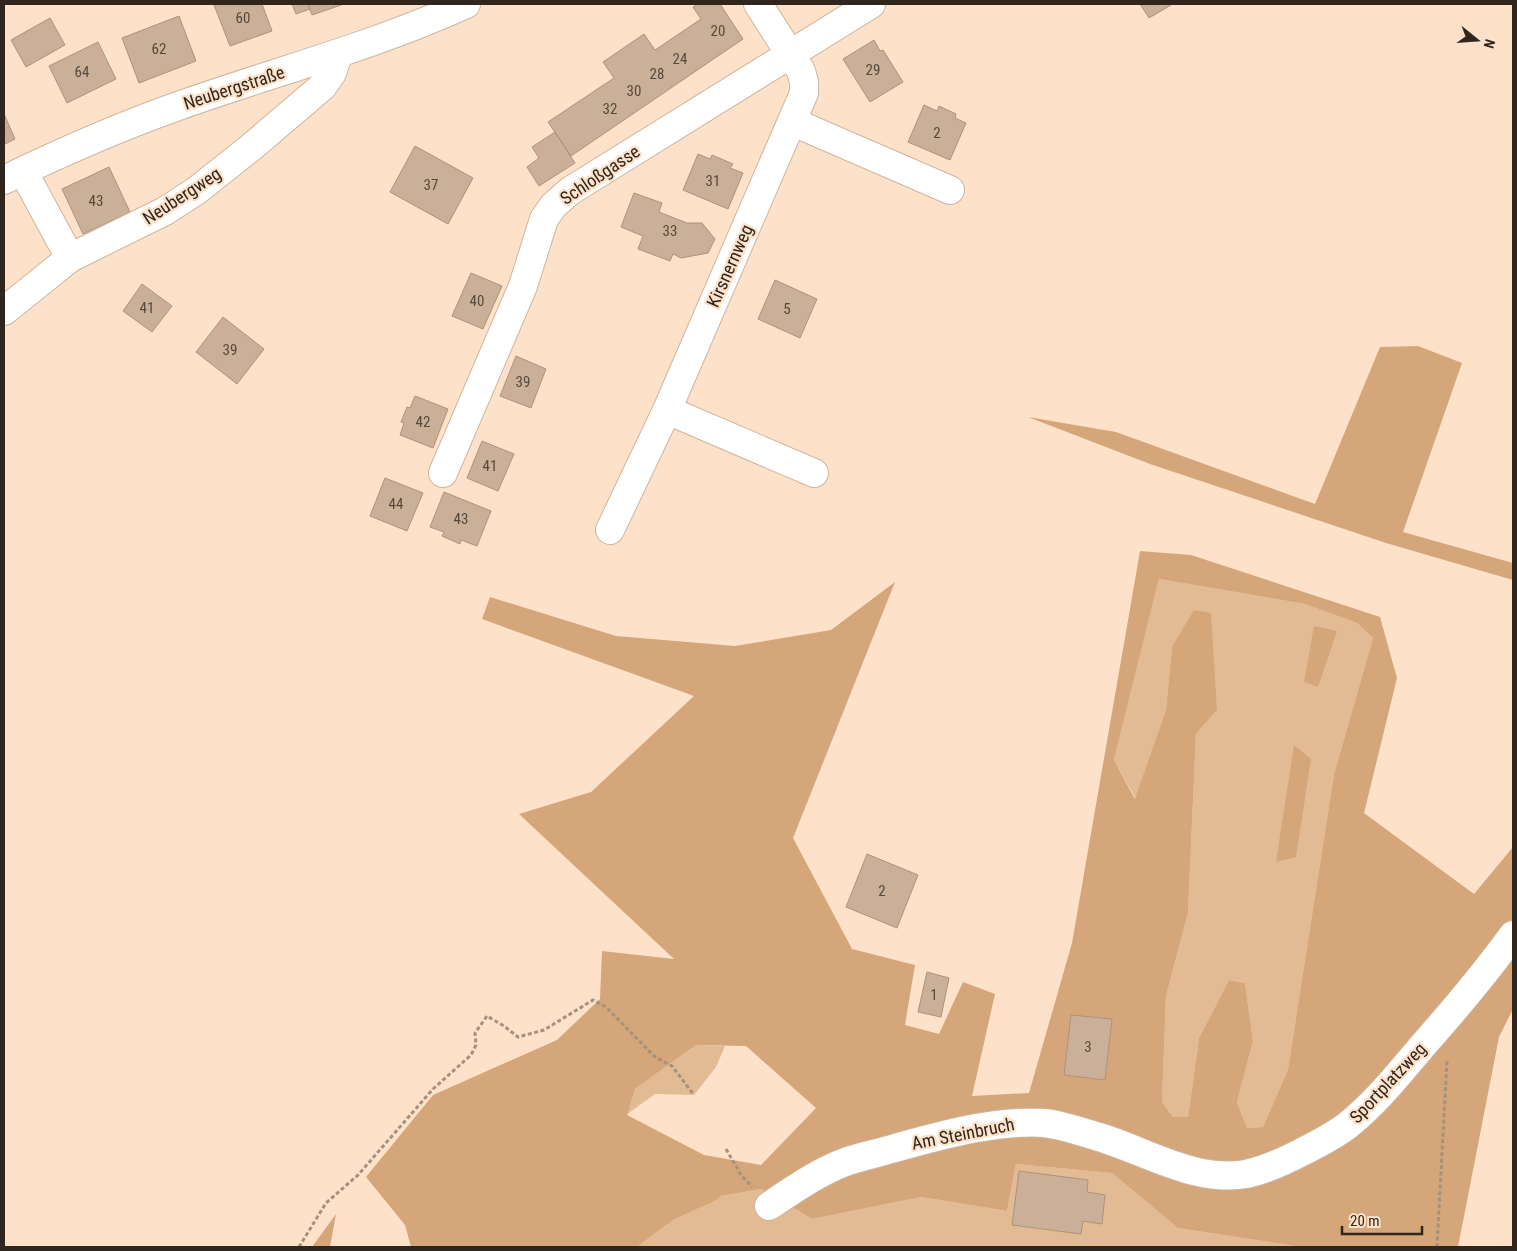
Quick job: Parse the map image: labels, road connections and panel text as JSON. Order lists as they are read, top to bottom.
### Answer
{
  "streets": {
    "street": [
      "Neubergstraße",
      "Schloßgasse",
      "Neubergweg",
      "Kirsnernweg",
      "Sportplatzweg",
      "Am Steinbruch"
    ]
  },
  "crossings": [
    ["Neubergstraße", "Neubergweg"],
    ["Schloßgasse", "Kirsnernweg"],
    ["Sportplatzweg", "Am Steinbruch"]
  ],
  "house_numbers": [
    "60",
    "20",
    "62",
    "24",
    "29",
    "64",
    "28",
    "30",
    "32",
    "2",
    "31",
    "37",
    "43",
    "33",
    "40",
    "41",
    "5",
    "39",
    "39",
    "42",
    "41",
    "44",
    "43",
    "2",
    "1",
    "3"
  ],
  "scale_bar": "20 m",
  "north": "right"
}
